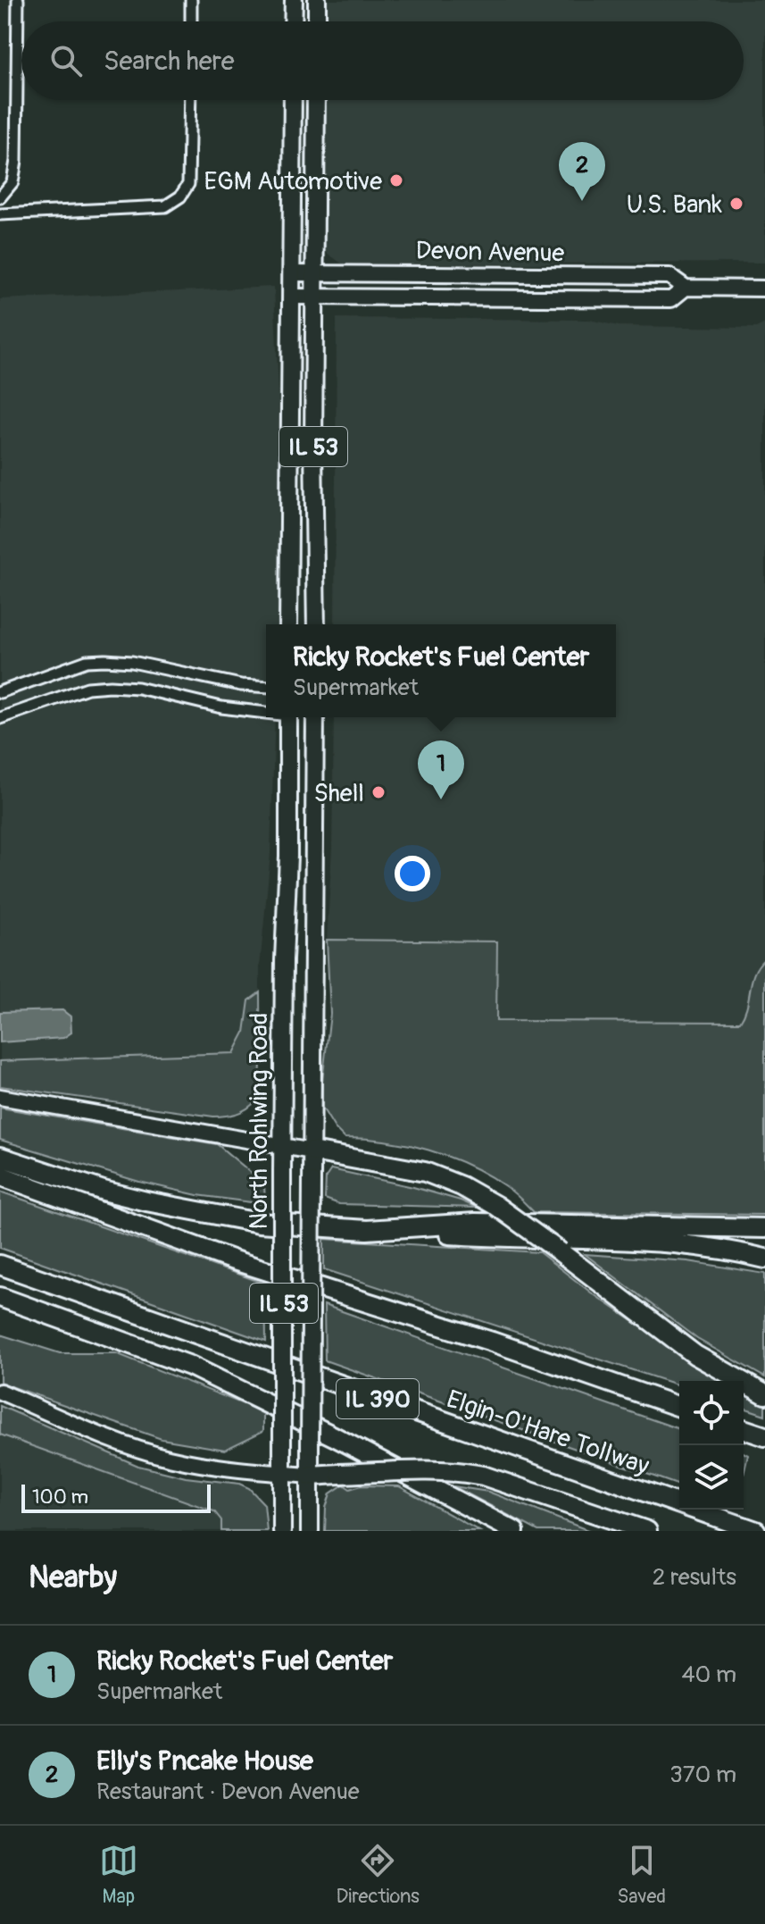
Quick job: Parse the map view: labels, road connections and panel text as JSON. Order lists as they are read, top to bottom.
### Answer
{
  "streets": {
    "highway": ["IL 390", "Elgin-O'Hare Tollway"],
    "main road": ["Devon Avenue", "IL 53", "North Rohlwing Road"]
  },
  "crossings": [
    ["Devon Avenue", "IL 53"]
  ],
  "places": ["EGM Automotive", "U.S. Bank", "Shell"],
  "scale_bar": "100 m",
  "page": {
    "search": "Search here",
    "pins": ["2", "1"],
    "popup": ["Ricky Rocket's Fuel Center", "Supermarket"],
    "scale": "100 m",
    "heading": ["Nearby", "2 results"],
    "list": [
      {
        "mark": "1",
        "name": "Ricky Rocket's Fuel Center",
        "note": "Supermarket",
        "value": "40 m"
      },
      {
        "mark": "2",
        "name": "Elly's Pncake House",
        "note": "Restaurant · Devon Avenue",
        "value": "370 m"
      }
    ],
    "nav": ["Map", "Directions", "Saved"]
  }
}
